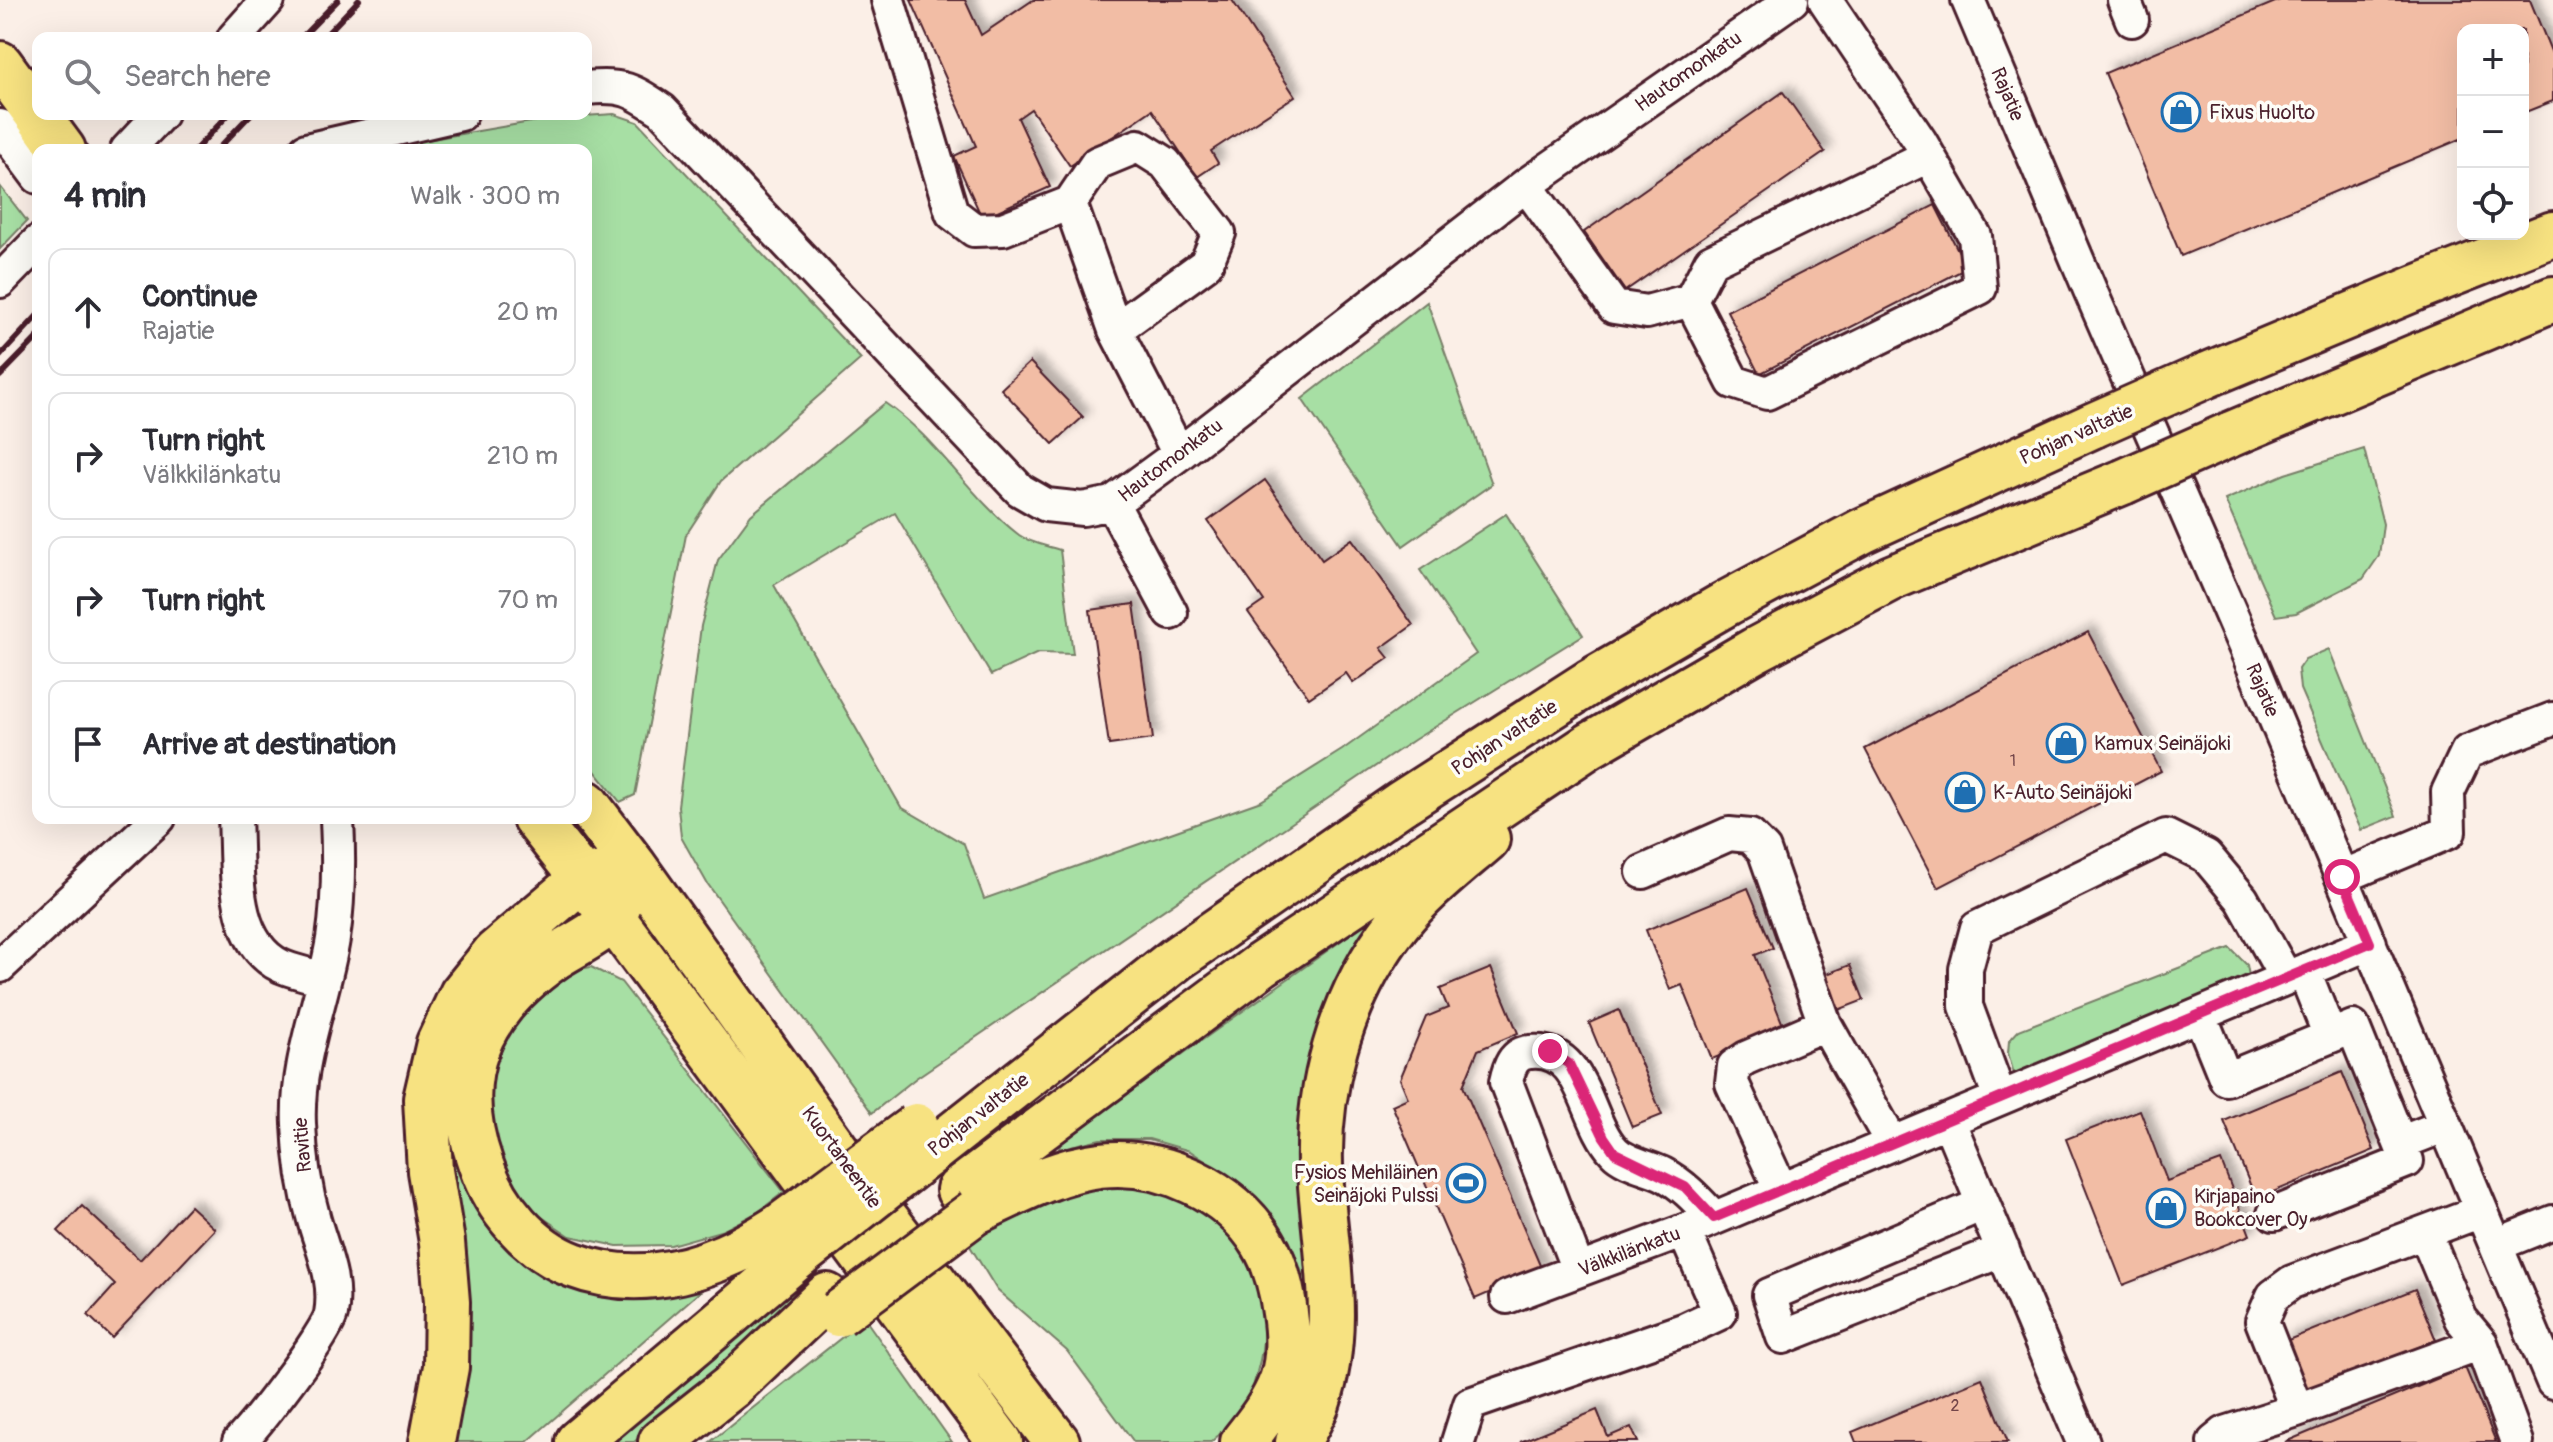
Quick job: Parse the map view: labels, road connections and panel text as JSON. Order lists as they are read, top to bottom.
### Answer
{
  "streets": {
    "highway": ["Pohjan valtatie", "Kuortaneentie"],
    "street": [
      "Hautomonkatu",
      "Rajatie",
      "Ravitie",
      "Välkkilänkatu"
    ]
  },
  "crossings": [
    ["Rajatie", "Välkkilänkatu"]
  ],
  "places": {
    "shop": [
      "Fixus Huolto",
      "Kamux Seinäjoki",
      "K-Auto Seinäjoki",
      "Kirjapaino Bookcover Oy"
    ],
    "sports": ["Fysios Mehiläinen Seinäjoki Pulssi"]
  },
  "house_numbers": ["1", "2"],
  "page": {
    "map_buttons": ["+", "−"],
    "search": "Search here",
    "heading": ["4 min", "Walk · 300 m"],
    "list": [
      ["Continue", "Rajatie", "20 m"],
      ["Turn right", "Välkkilänkatu", "210 m"],
      ["Turn right", "70 m"],
      "Arrive at destination"
    ]
  }
}
